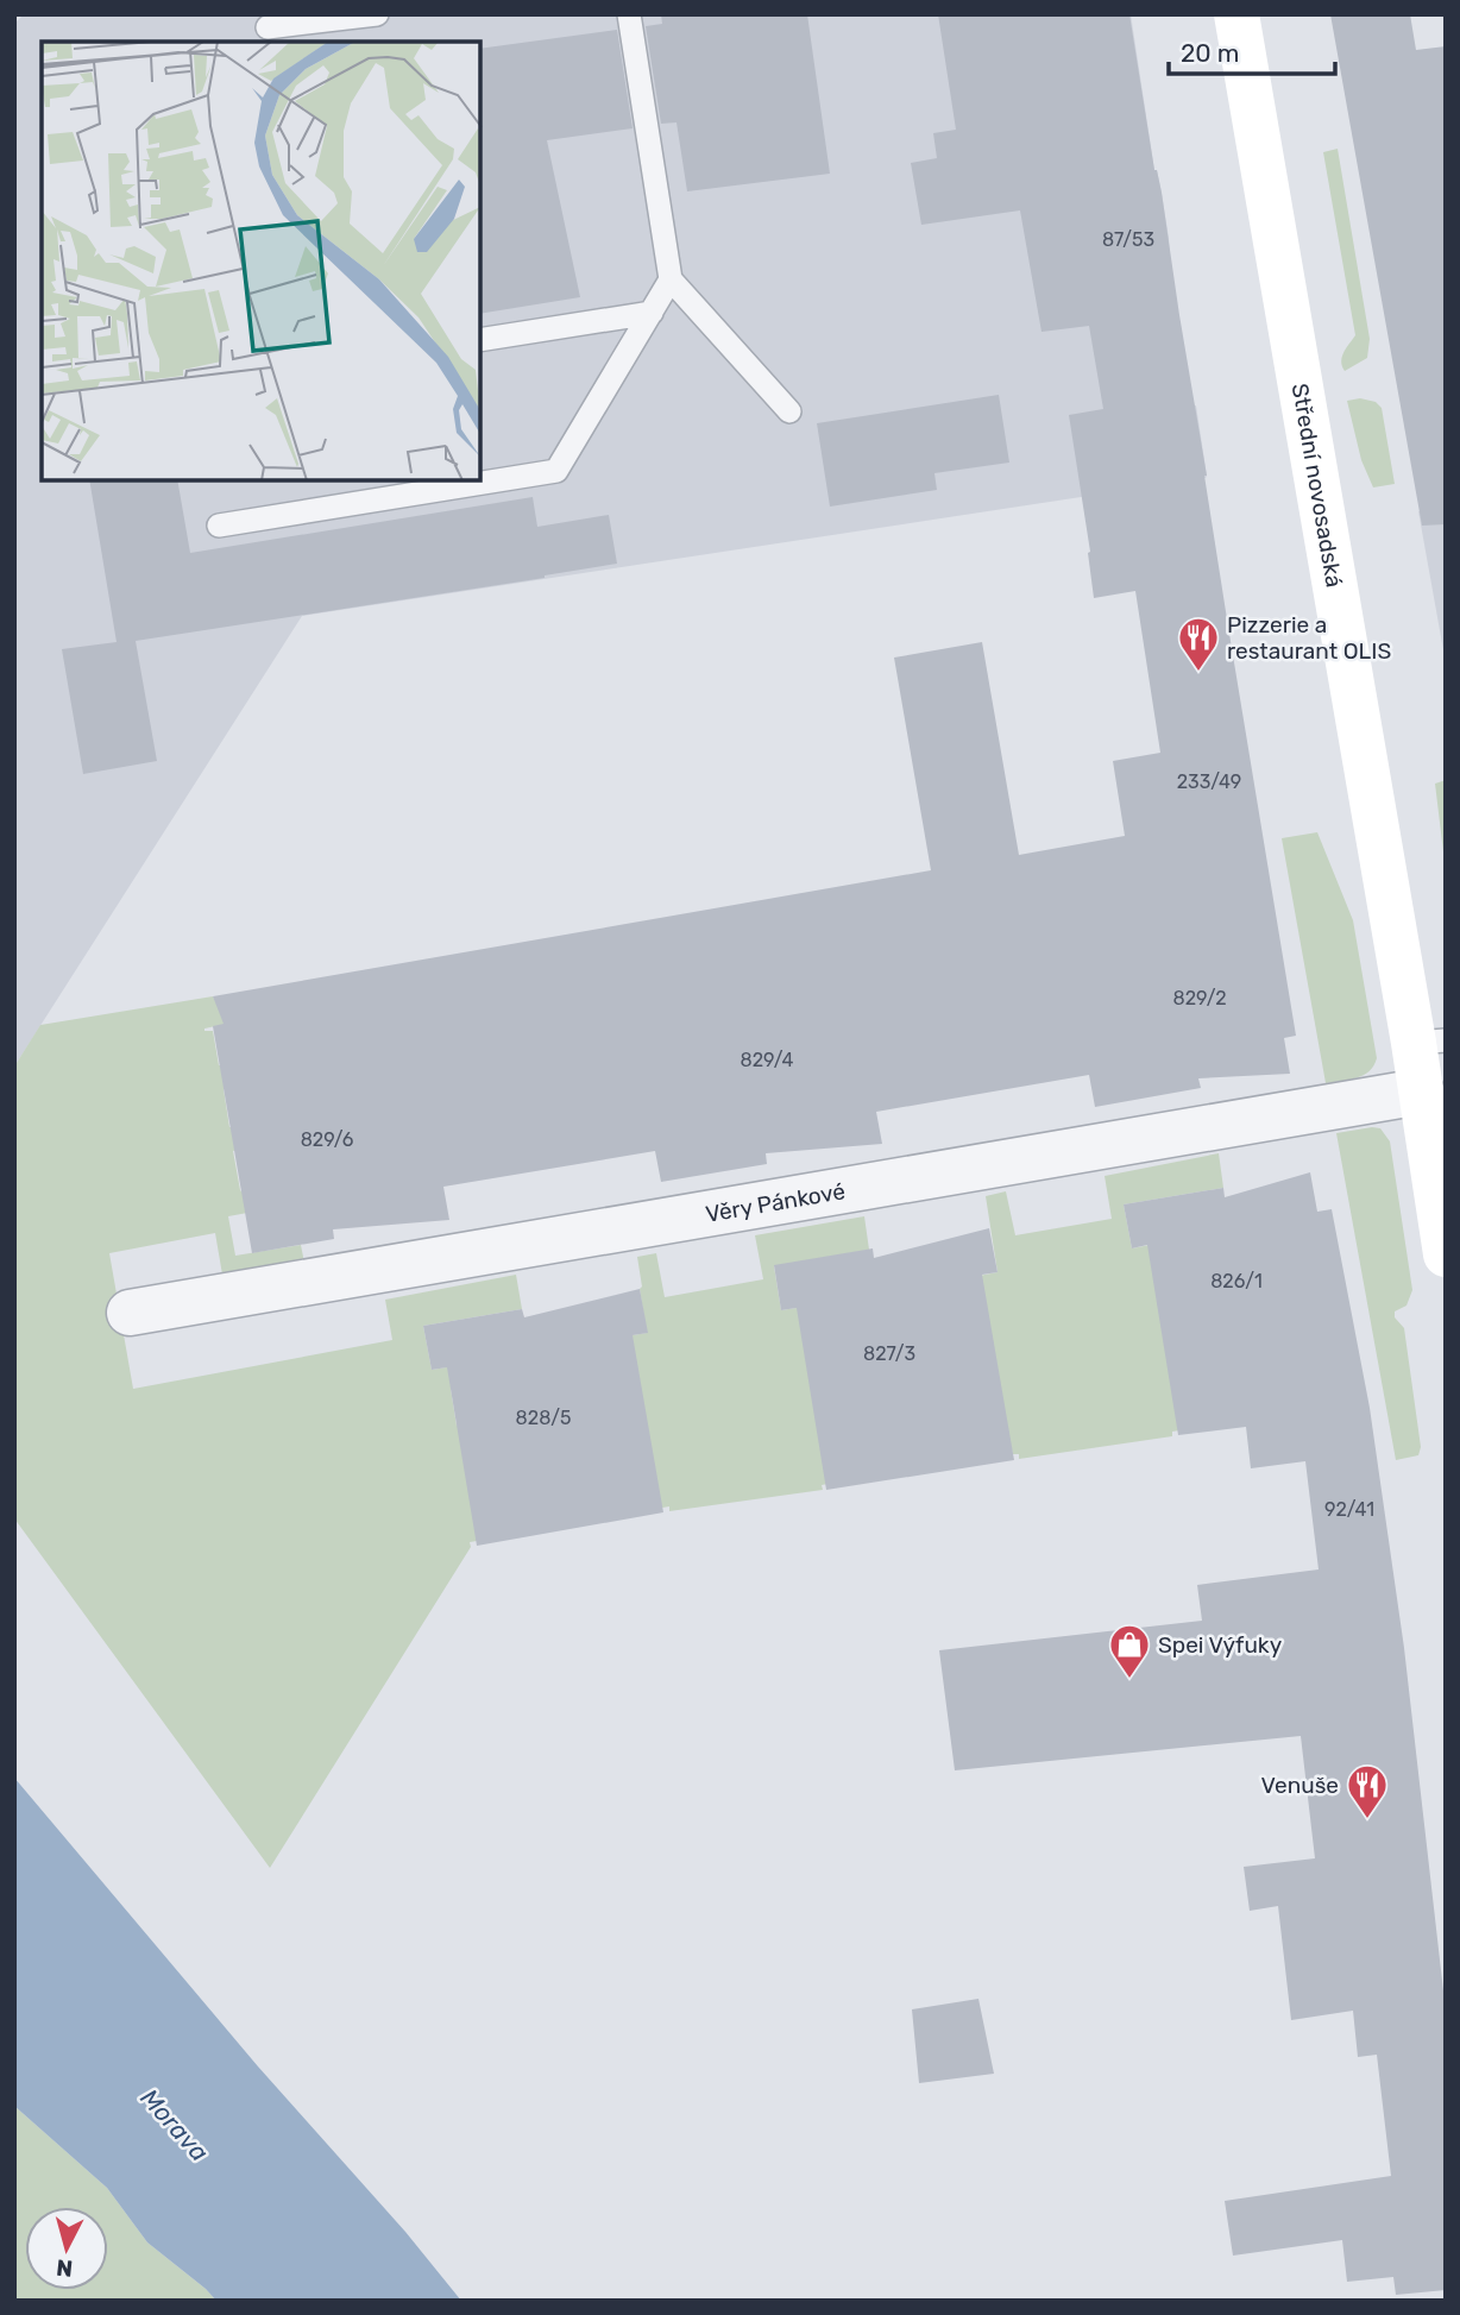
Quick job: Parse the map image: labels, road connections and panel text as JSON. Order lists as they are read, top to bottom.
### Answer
{
  "streets": {
    "main road": ["Střední novosadská"],
    "street": ["Věry Pánkové"]
  },
  "crossings": [
    ["Střední novosadská", "Věry Pánkové"]
  ],
  "water": ["Morava"],
  "places": {
    "restaurant": ["Pizzerie a restaurant OLIS", "Venuše"],
    "shop": ["Spei Výfuky"]
  },
  "house_numbers": [
    "87/53",
    "233/49",
    "829/2",
    "829/4",
    "829/6",
    "826/1",
    "827/3",
    "828/5",
    "92/41"
  ],
  "scale_bar": "20 m",
  "north": "bottom"
}
